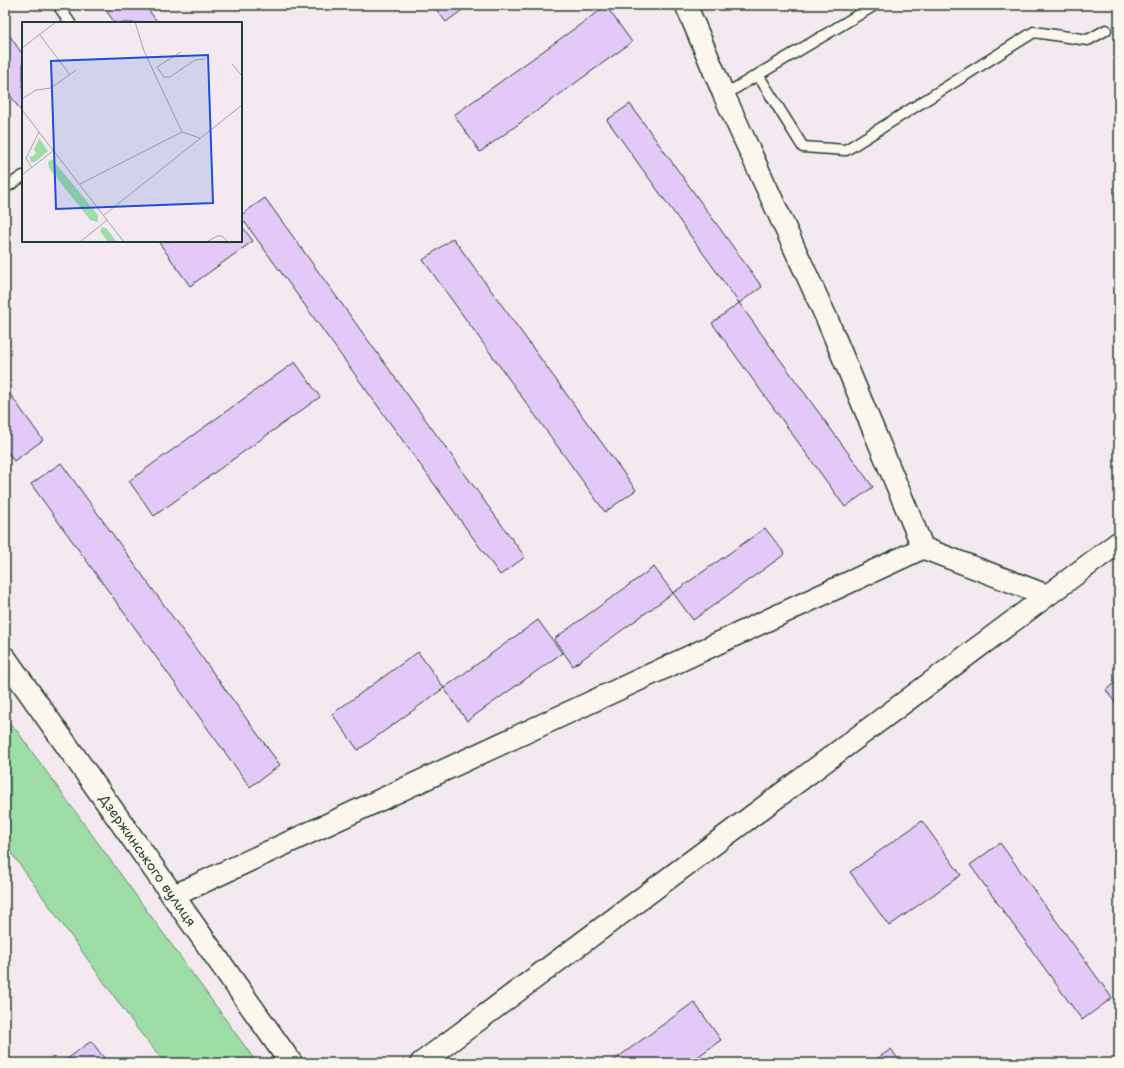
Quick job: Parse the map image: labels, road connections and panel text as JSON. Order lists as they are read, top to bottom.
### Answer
{
  "streets": {
    "main road": ["Дзержинського вулиця"]
  }
}
